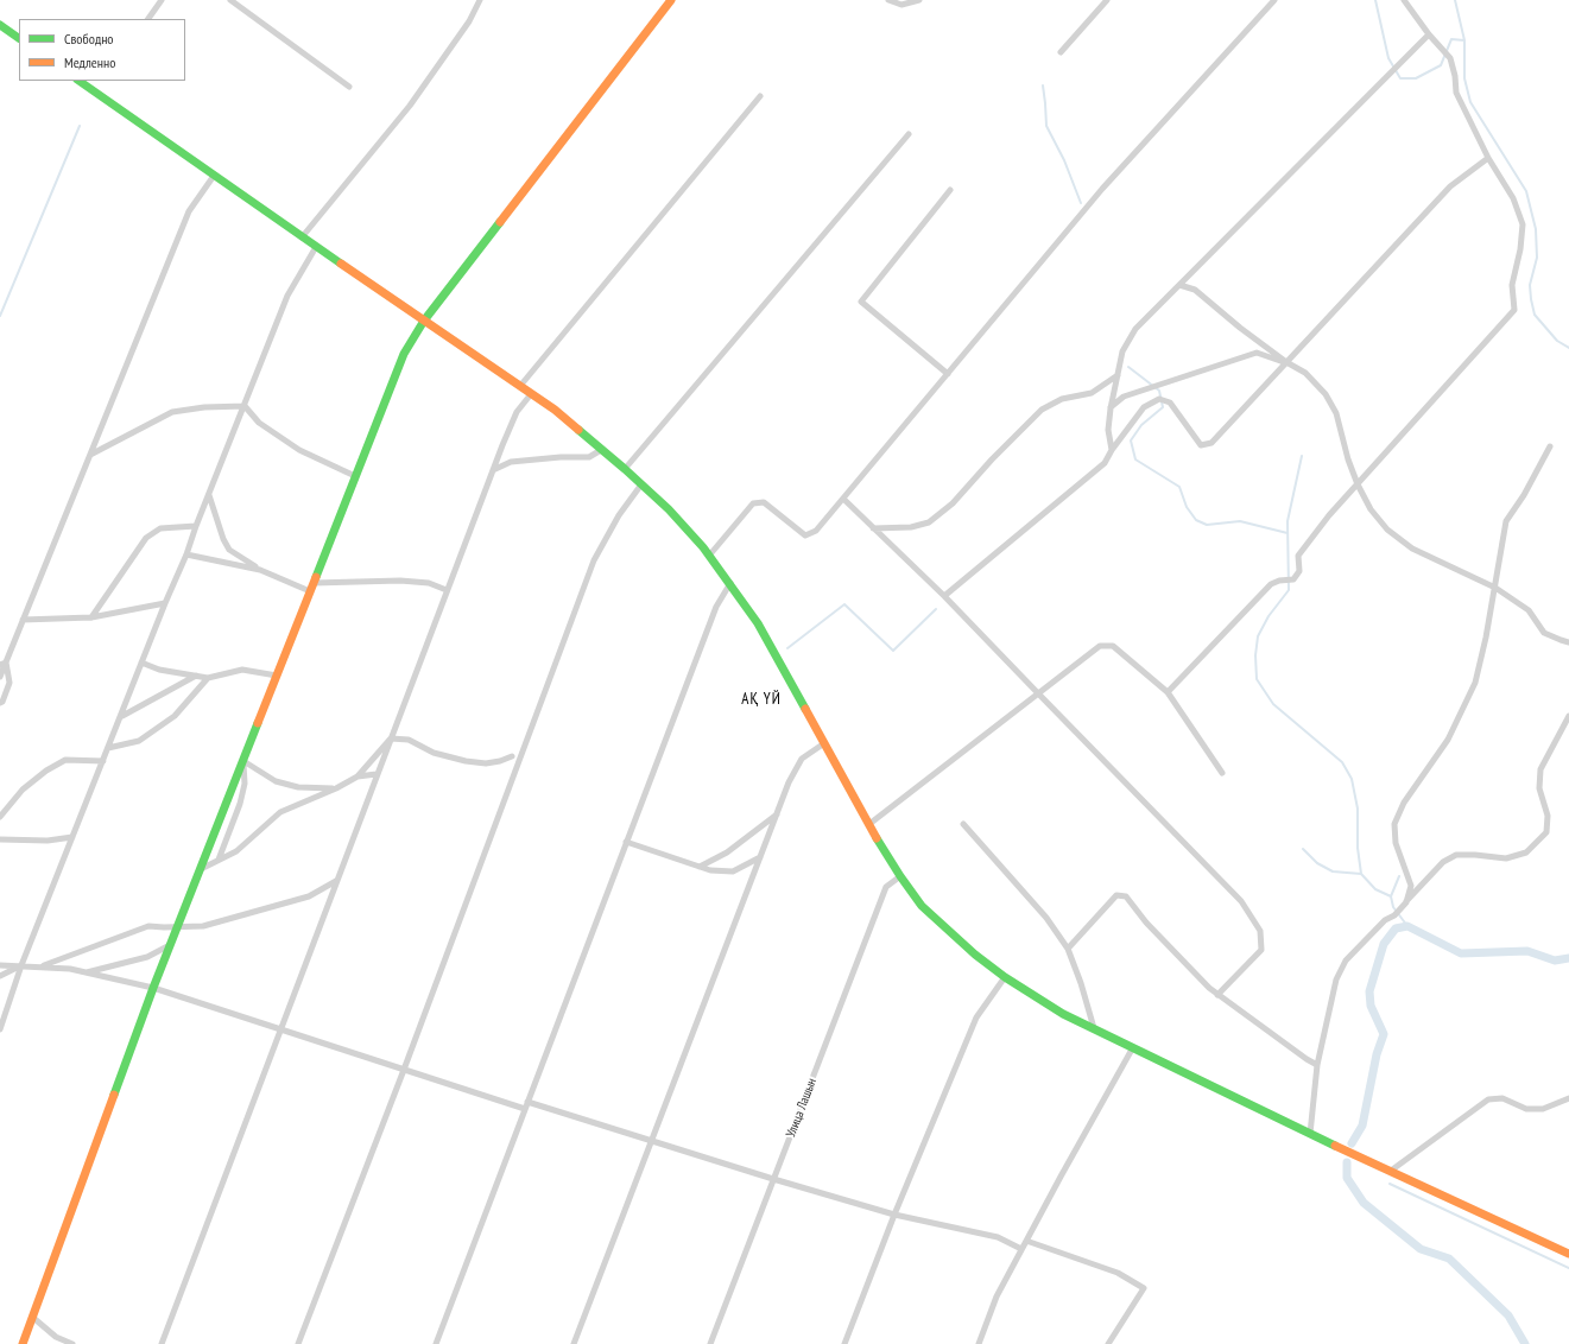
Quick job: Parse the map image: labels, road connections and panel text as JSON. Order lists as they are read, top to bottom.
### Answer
{
  "streets": {
    "street": ["Улица Лашын"]
  },
  "districts": ["АҚ ҮЙ"],
  "legend": ["Свободно", "Медленно"]
}
